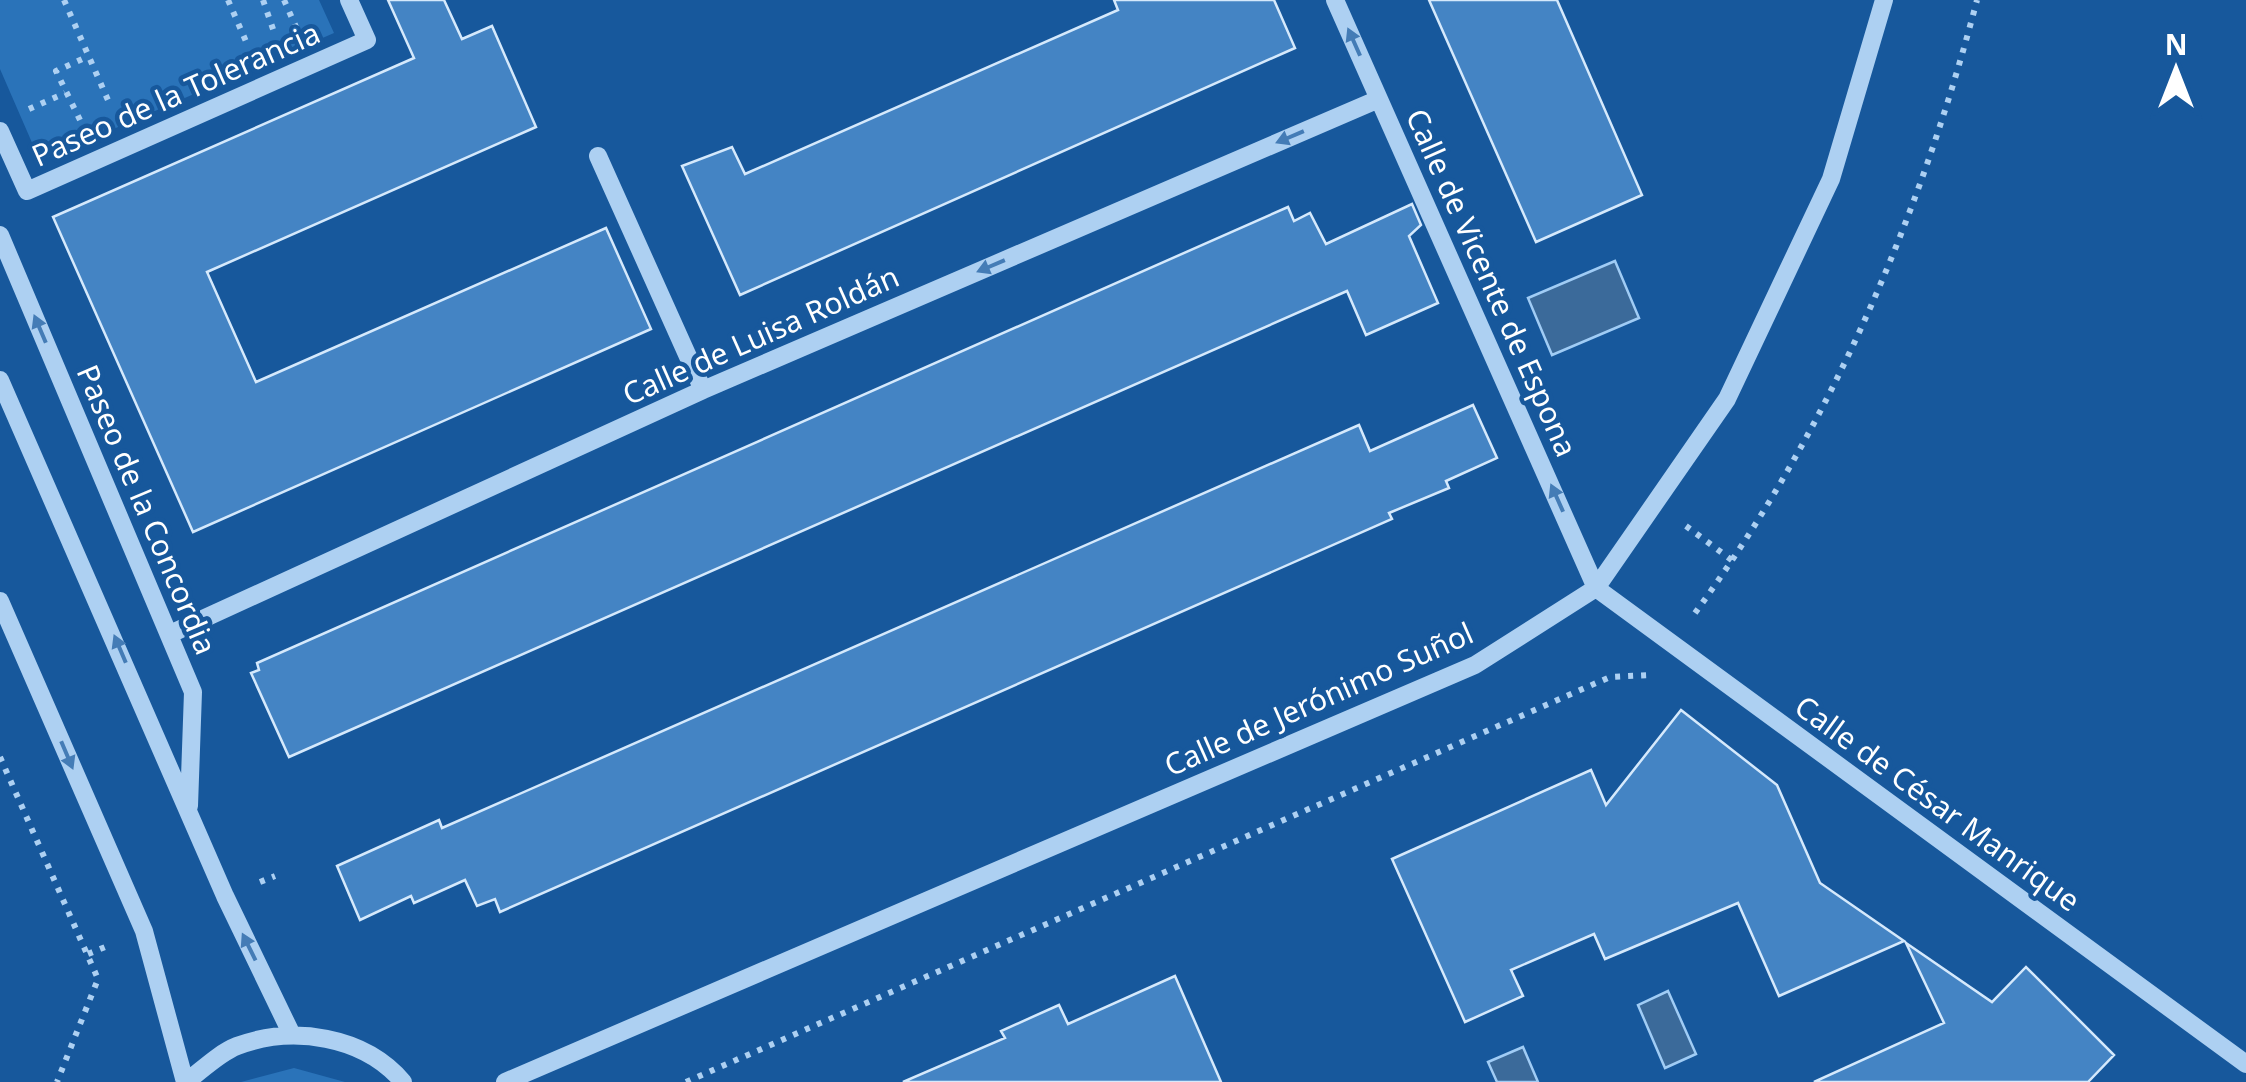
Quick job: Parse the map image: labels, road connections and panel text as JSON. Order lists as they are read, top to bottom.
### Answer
{
  "streets": {
    "street": [
      "Paseo de la Tolerancia",
      "Calle de Vicente de Espona",
      "Calle de Luisa Roldán",
      "Paseo de la Concordia",
      "Calle de Jerónimo Suñol",
      "Calle de César Manrique"
    ]
  },
  "crossings": [
    ["Calle de Vicente de Espona", "Calle de Luisa Roldán"],
    ["Calle de Vicente de Espona", "Calle de Jerónimo Suñol"],
    ["Calle de Vicente de Espona", "Calle de César Manrique"],
    ["Calle de Luisa Roldán", "Paseo de la Concordia"],
    ["Calle de Jerónimo Suñol", "Calle de César Manrique"]
  ],
  "one_way": ["Calle de Vicente de Espona", "Calle de Luisa Roldán"],
  "north": "top"
}
